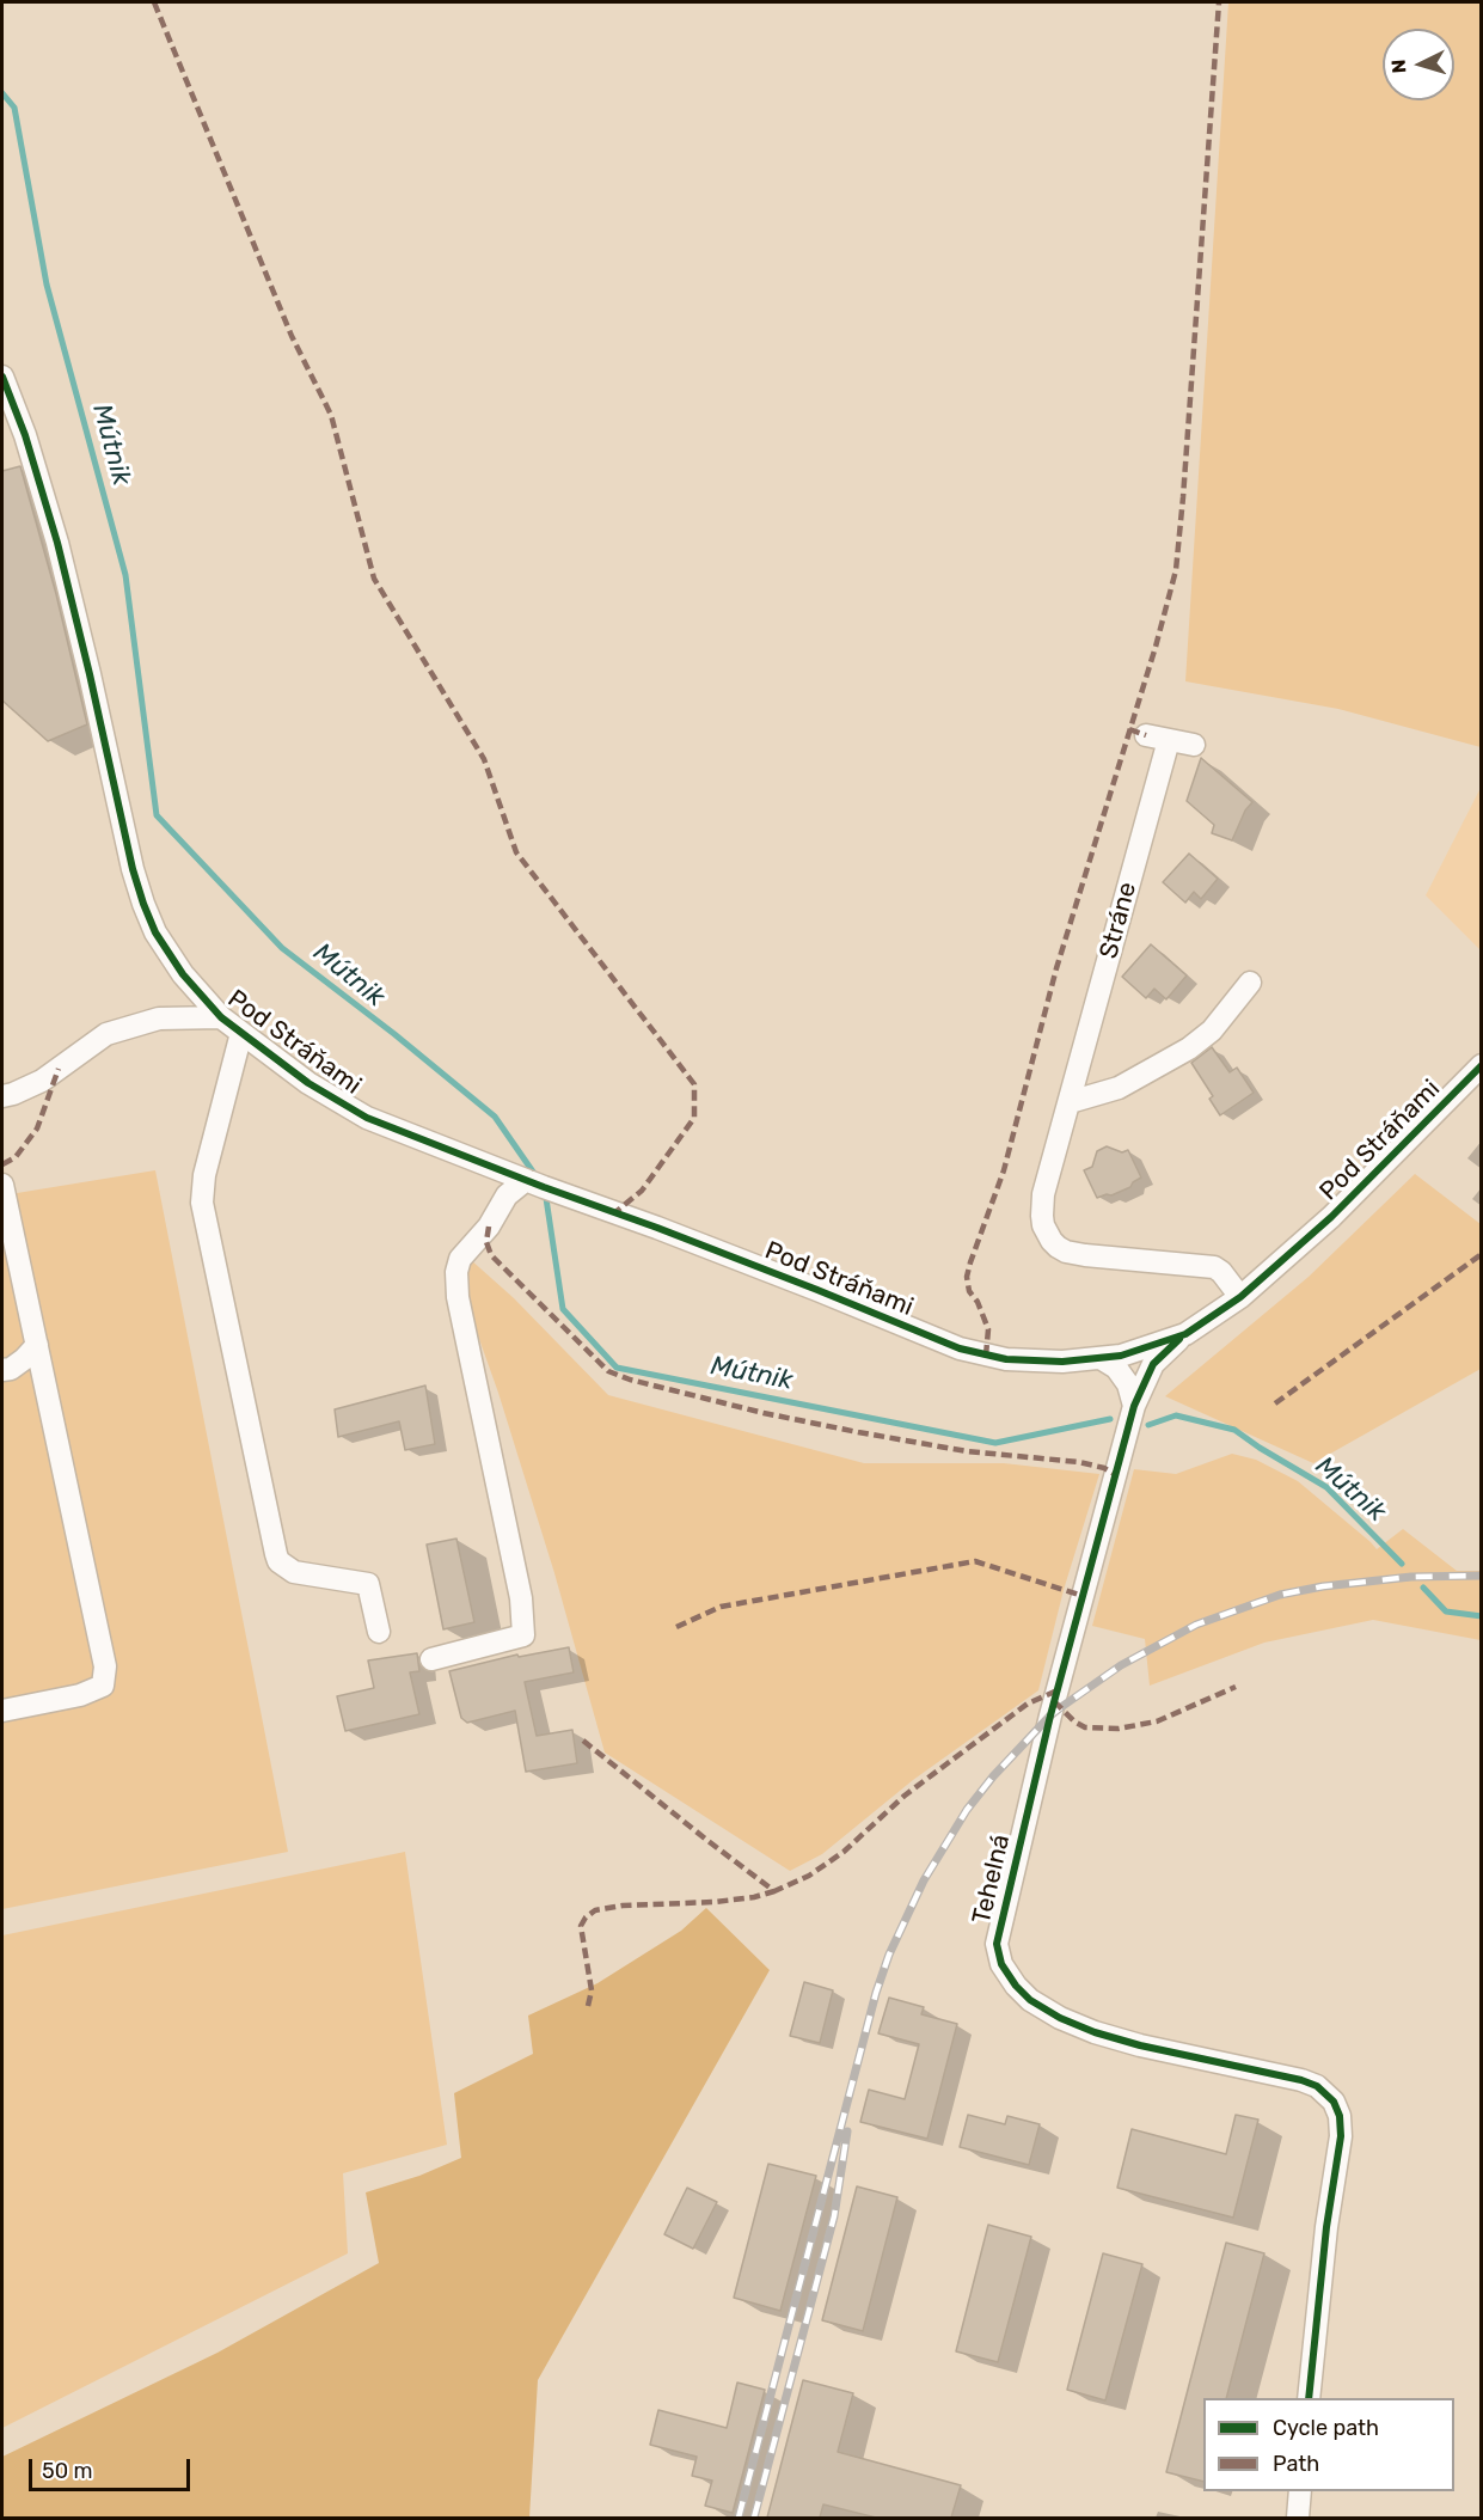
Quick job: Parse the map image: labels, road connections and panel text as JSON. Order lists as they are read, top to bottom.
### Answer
{
  "streets": {
    "street": ["Stráne", "Pod Stráňami", "Tehelná"]
  },
  "crossings": [
    ["Stráne", "Pod Stráňami"],
    ["Pod Stráňami", "Tehelná"]
  ],
  "water": ["Mútnik"],
  "legend": ["Cycle path", "Path"],
  "scale_bar": "50 m",
  "north": "left"
}
